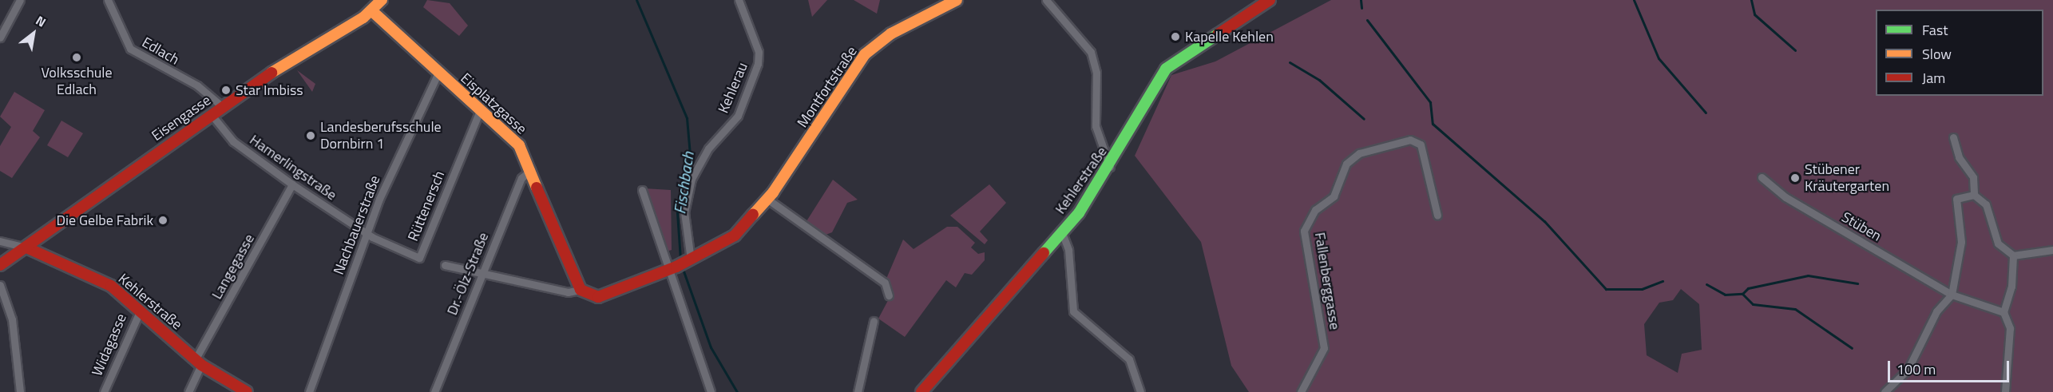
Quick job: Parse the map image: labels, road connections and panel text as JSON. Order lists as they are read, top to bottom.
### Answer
{
  "streets": {
    "street": [
      "Edlach",
      "Montfortstraße",
      "Kehlerau",
      "Eisplatzgasse",
      "Eisengasse",
      "Hamerlingstraße",
      "Kehlerstraße",
      "Rüttenersch",
      "Nachbauerstraße",
      "Stüben",
      "Langegasse",
      "Dr.-Ölz-Straße",
      "Fallenberggasse",
      "Widagasse"
    ]
  },
  "crossings": [
    ["Edlach", "Eisengasse"],
    ["Montfortstraße", "Kehlerau"],
    ["Montfortstraße", "Eisplatzgasse"],
    ["Eisplatzgasse", "Eisengasse"],
    ["Eisplatzgasse", "Rüttenersch"],
    ["Eisplatzgasse", "Nachbauerstraße"],
    ["Eisplatzgasse", "Dr.-Ölz-Straße"],
    ["Eisengasse", "Hamerlingstraße"],
    ["Eisengasse", "Kehlerstraße"],
    ["Hamerlingstraße", "Rüttenersch"],
    ["Hamerlingstraße", "Nachbauerstraße"],
    ["Hamerlingstraße", "Langegasse"],
    ["Kehlerstraße", "Langegasse"],
    ["Kehlerstraße", "Widagasse"]
  ],
  "water": ["Fischbach"],
  "places": [
    "Kapelle Kehlen",
    "Volksschule Edlach",
    "Star Imbiss",
    "Landesberufsschule Dornbirn 1",
    "Stübener Kräutergarten",
    "Die Gelbe Fabrik"
  ],
  "legend": ["Fast", "Slow", "Jam"],
  "scale_bar": "100 m",
  "north": "top right"
}
